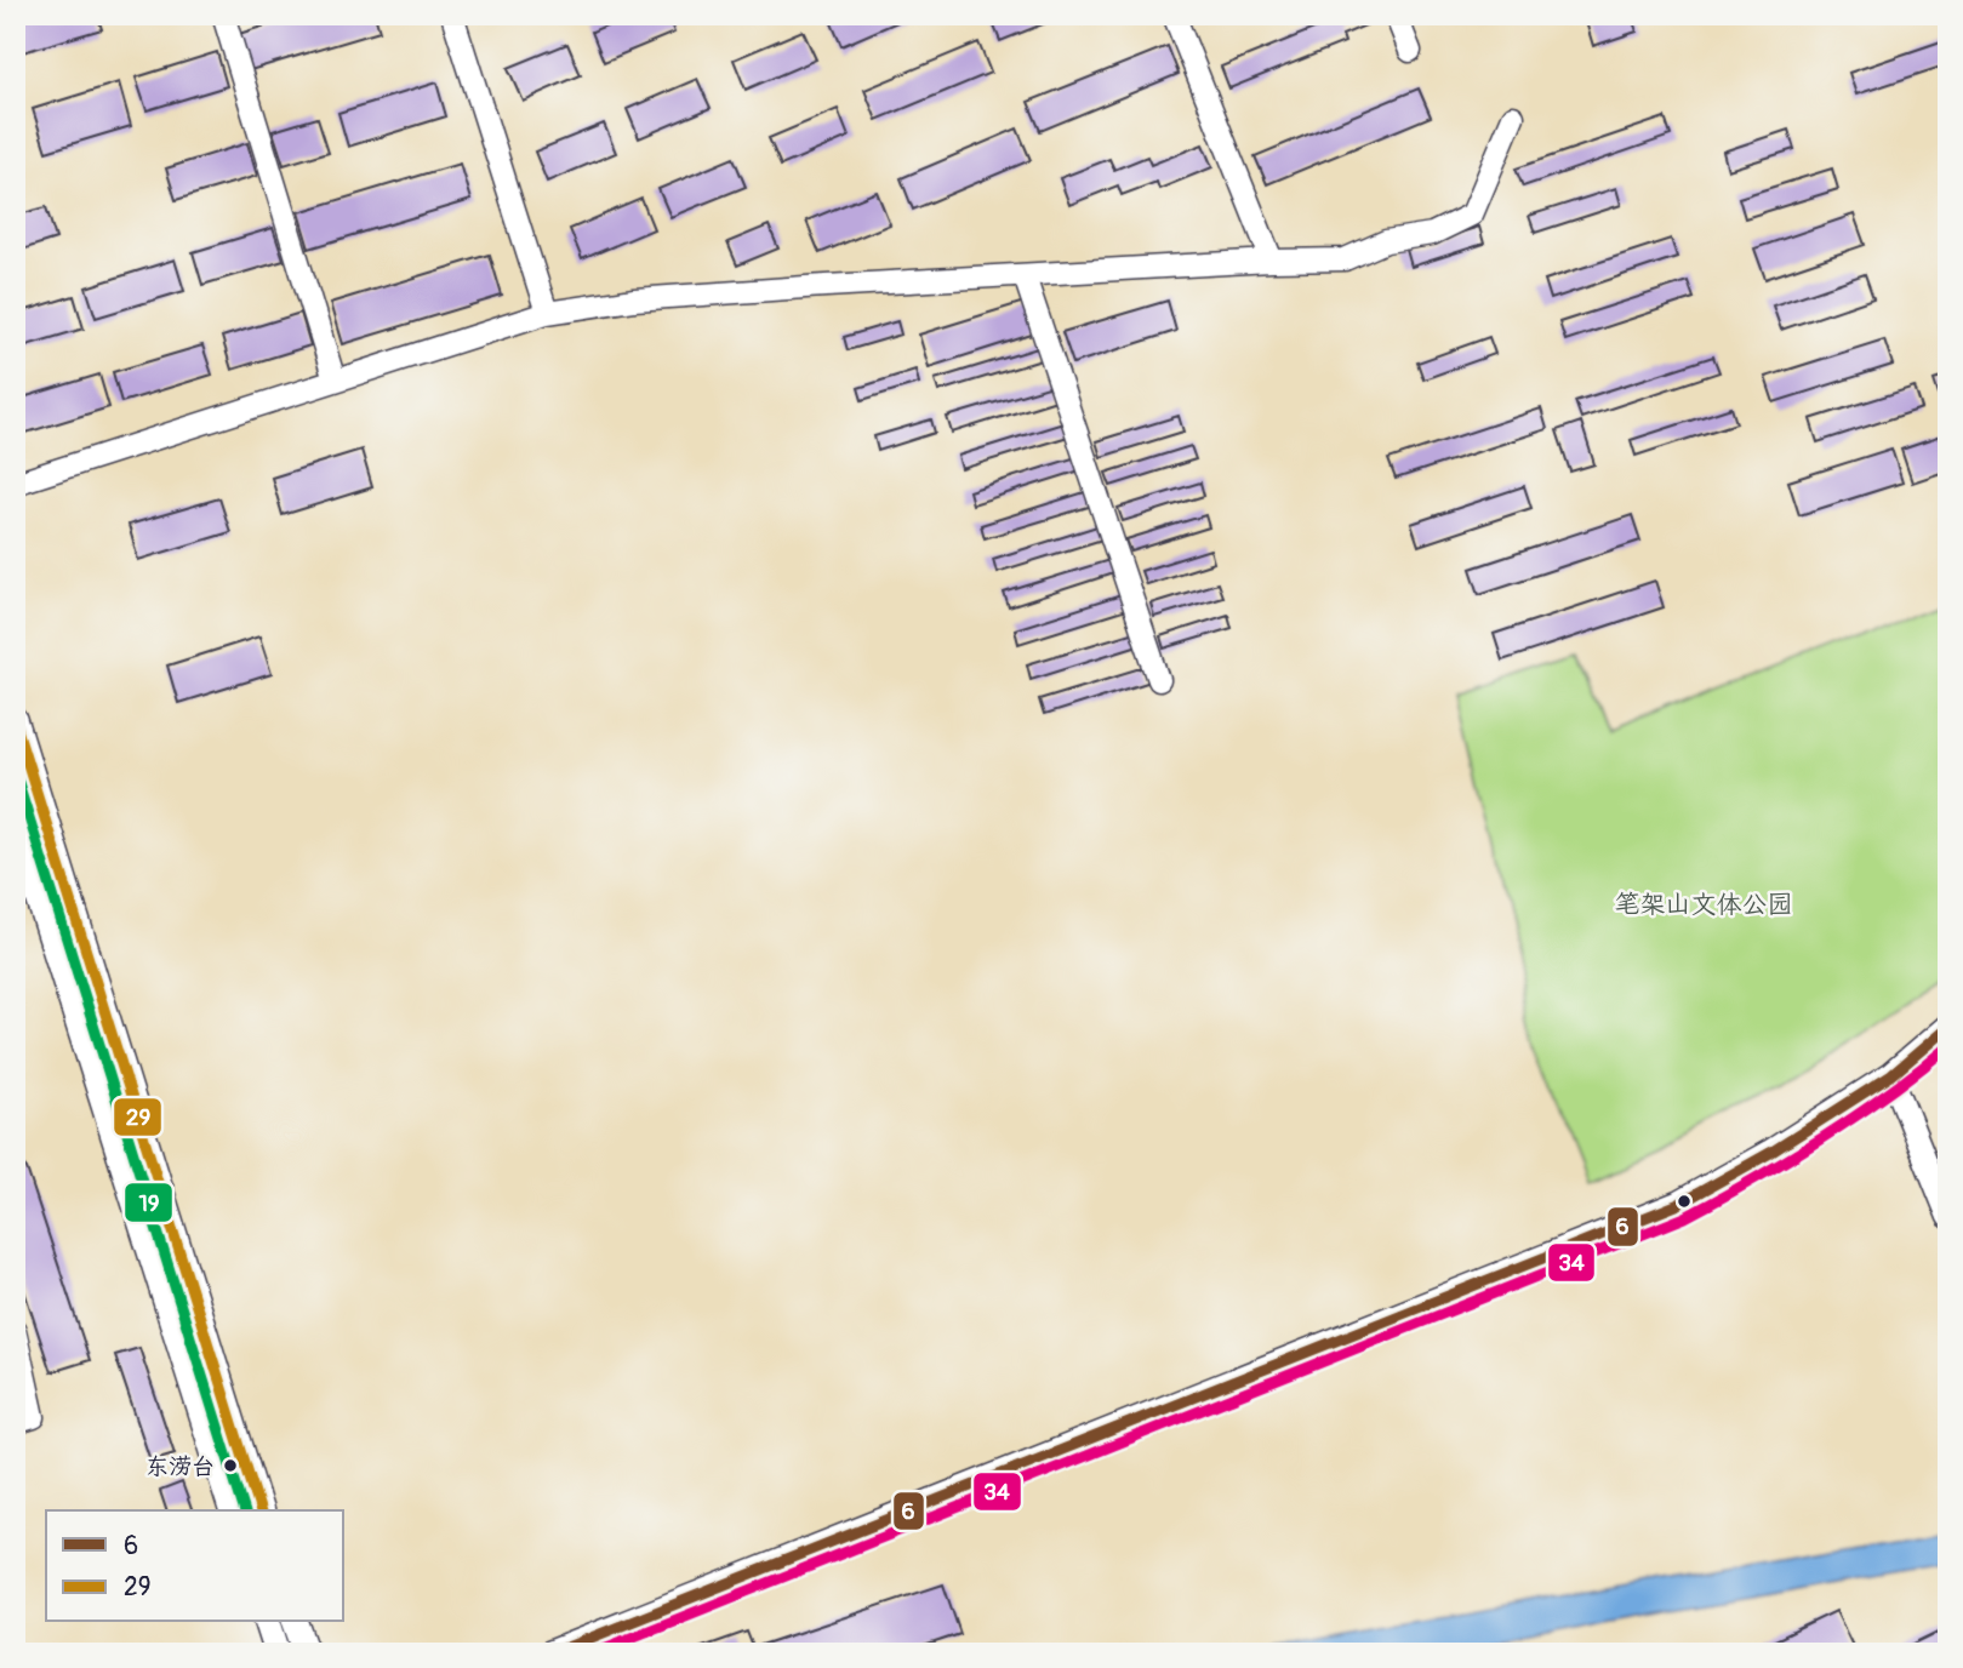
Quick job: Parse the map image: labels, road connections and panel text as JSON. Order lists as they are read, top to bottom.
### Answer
{
  "parks": ["笔架山文体公园"],
  "places": ["东涝台"],
  "lines": [
    "transit line 29",
    "transit line 19",
    "transit line 6",
    "transit line 34"
  ],
  "legend": ["6", "29"]
}
